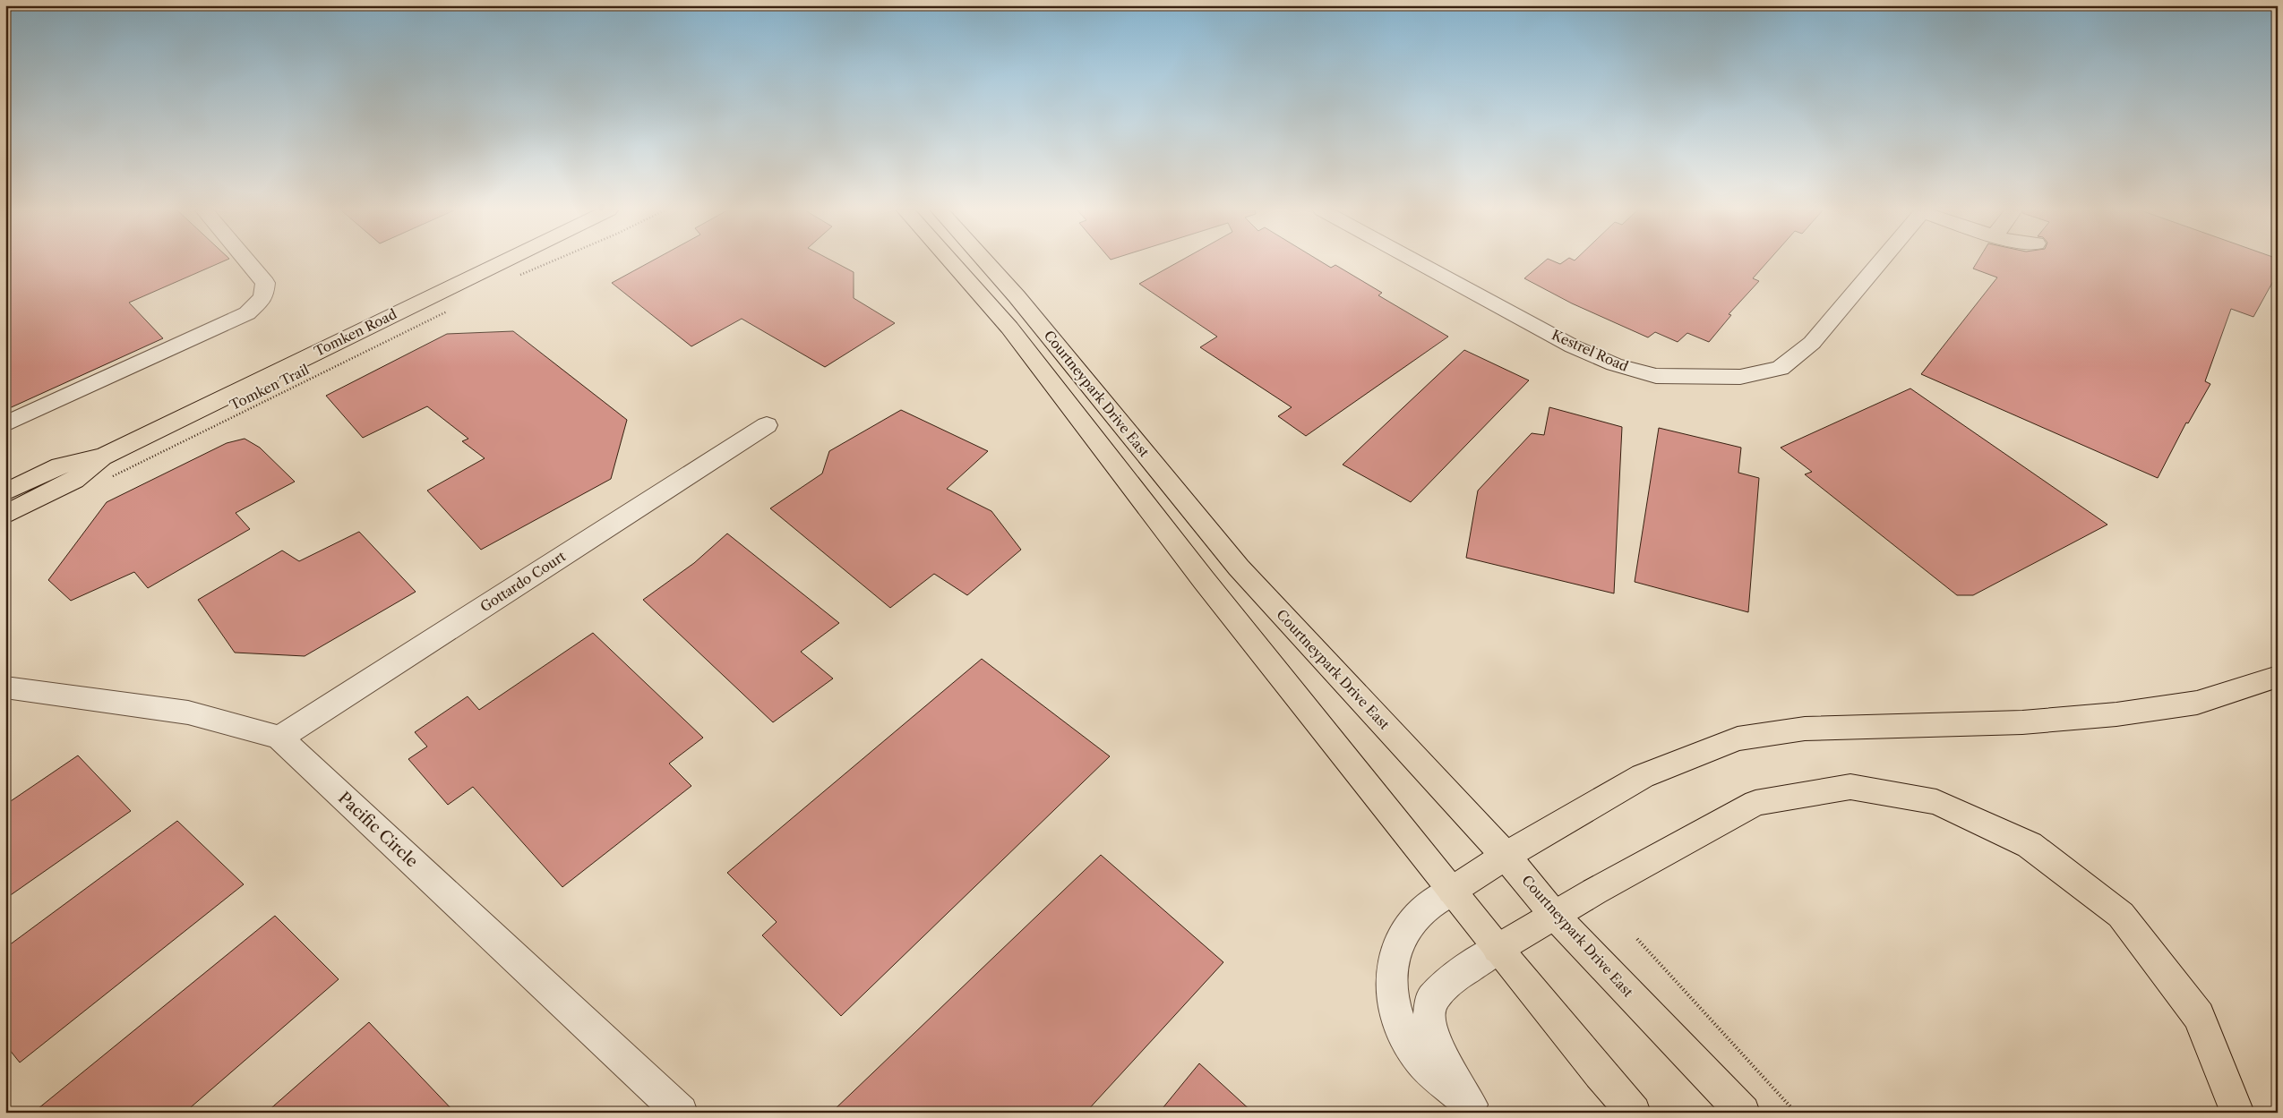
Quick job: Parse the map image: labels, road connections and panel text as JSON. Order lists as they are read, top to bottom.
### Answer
{
  "streets": {
    "main road": ["Tomken Road", "Courtneypark Drive East"],
    "street": ["Kestrel Road", "Gottardo Court", "Pacific Circle"],
    "path": ["Tomken Trail"]
  },
  "crossings": [
    ["Tomken Road", "Tomken Trail"],
    ["Gottardo Court", "Pacific Circle"]
  ]
}
